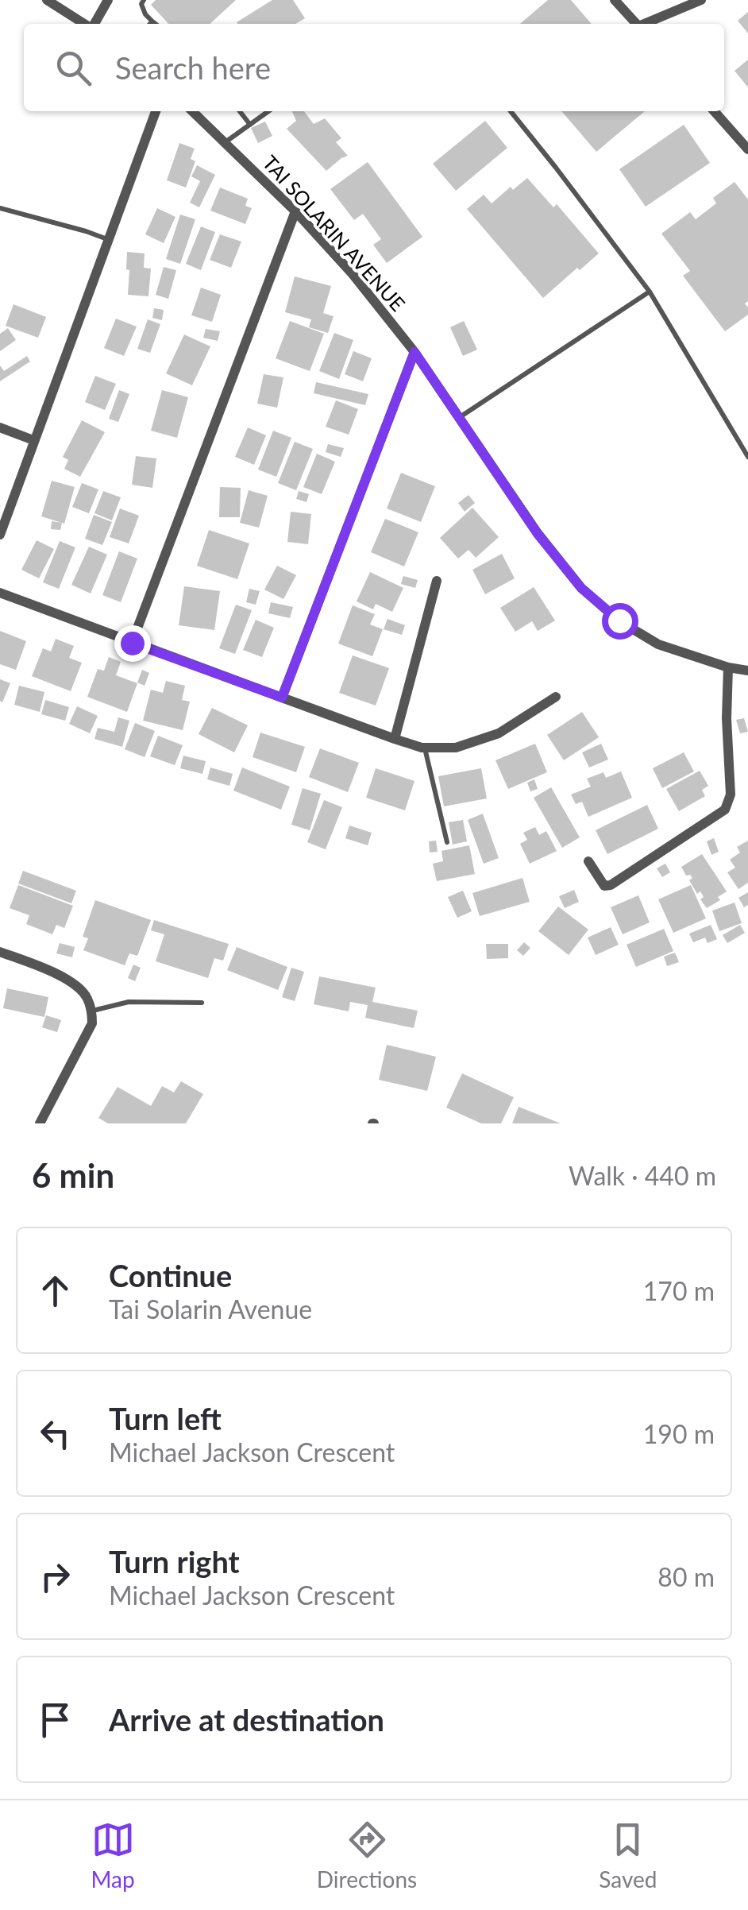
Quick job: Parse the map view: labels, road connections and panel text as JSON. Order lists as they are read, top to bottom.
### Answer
{
  "streets": {
    "street": ["TAI SOLARIN AVENUE"]
  },
  "page": {
    "search": "Search here",
    "heading": ["6 min", "Walk · 440 m"],
    "list": [
      ["Continue", "Tai Solarin Avenue", "170 m"],
      ["Turn left", "Michael Jackson Crescent", "190 m"],
      ["Turn right", "Michael Jackson Crescent", "80 m"],
      "Arrive at destination"
    ],
    "nav": ["Map", "Directions", "Saved"]
  }
}
